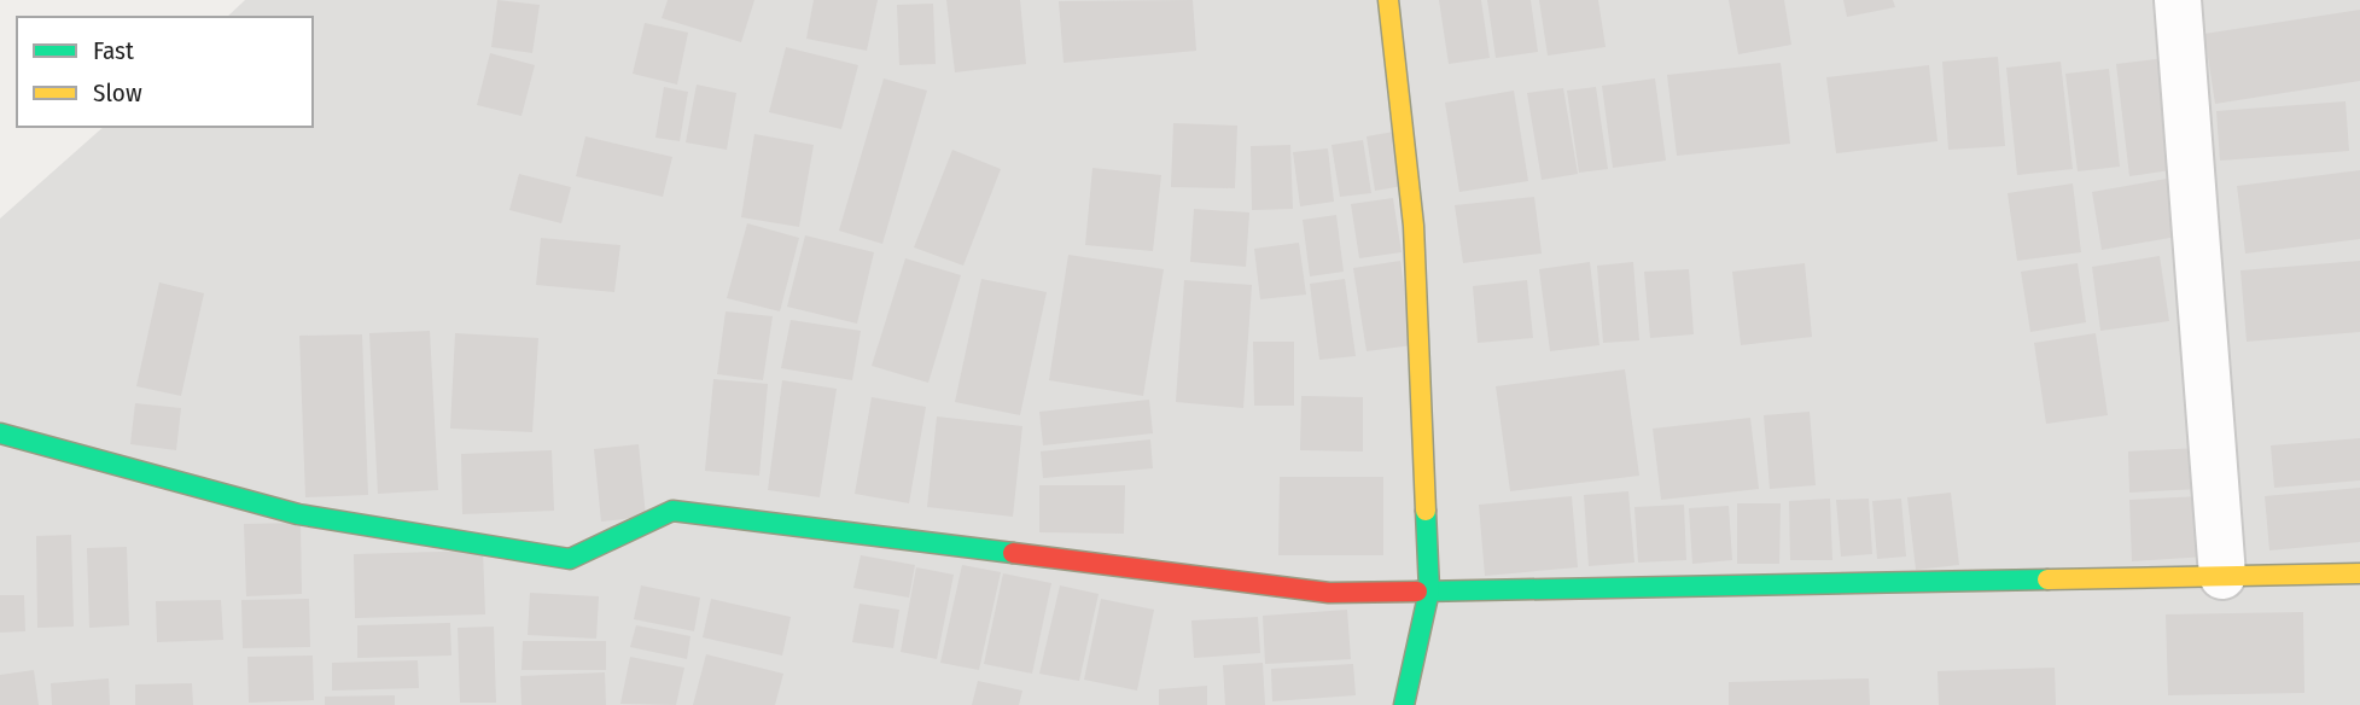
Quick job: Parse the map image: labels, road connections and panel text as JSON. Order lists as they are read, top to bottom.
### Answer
{
  "legend": ["Fast", "Slow"]
}
